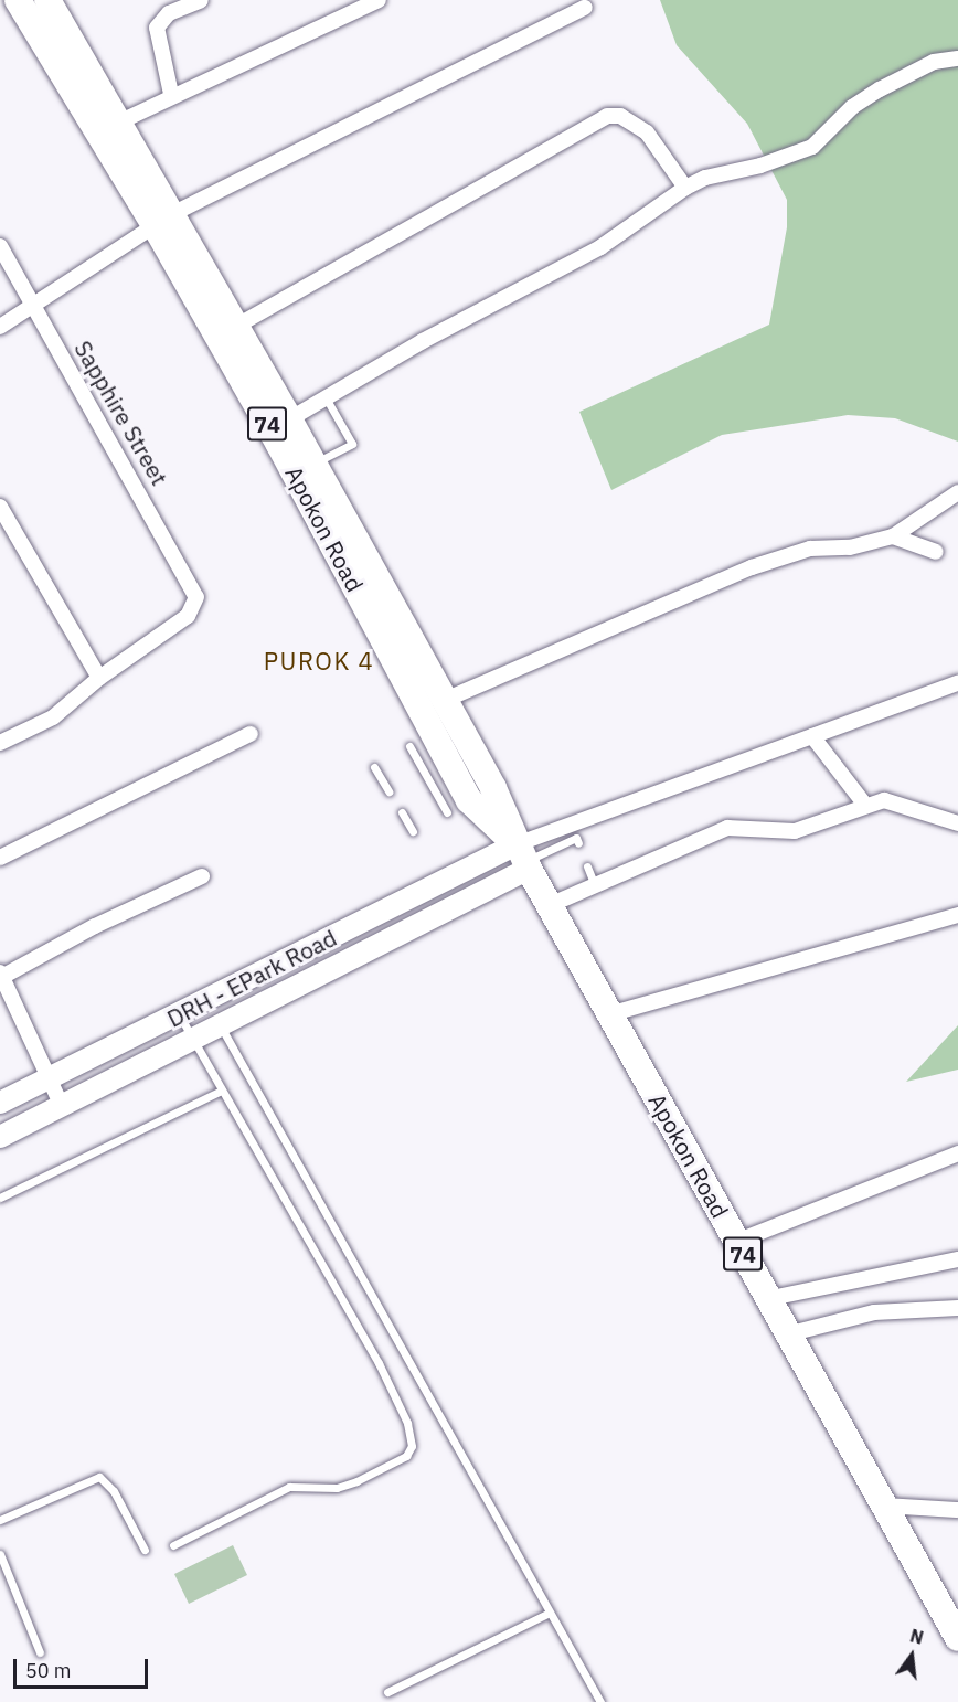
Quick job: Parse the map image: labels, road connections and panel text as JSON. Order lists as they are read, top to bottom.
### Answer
{
  "streets": {
    "highway": ["74", "Apokon Road"],
    "main road": ["DRH - EPark Road"],
    "street": ["Sapphire Street"]
  },
  "crossings": [
    ["Apokon Road", "DRH - EPark Road"]
  ],
  "districts": ["PUROK 4"],
  "scale_bar": "50 m",
  "north": "top"
}
